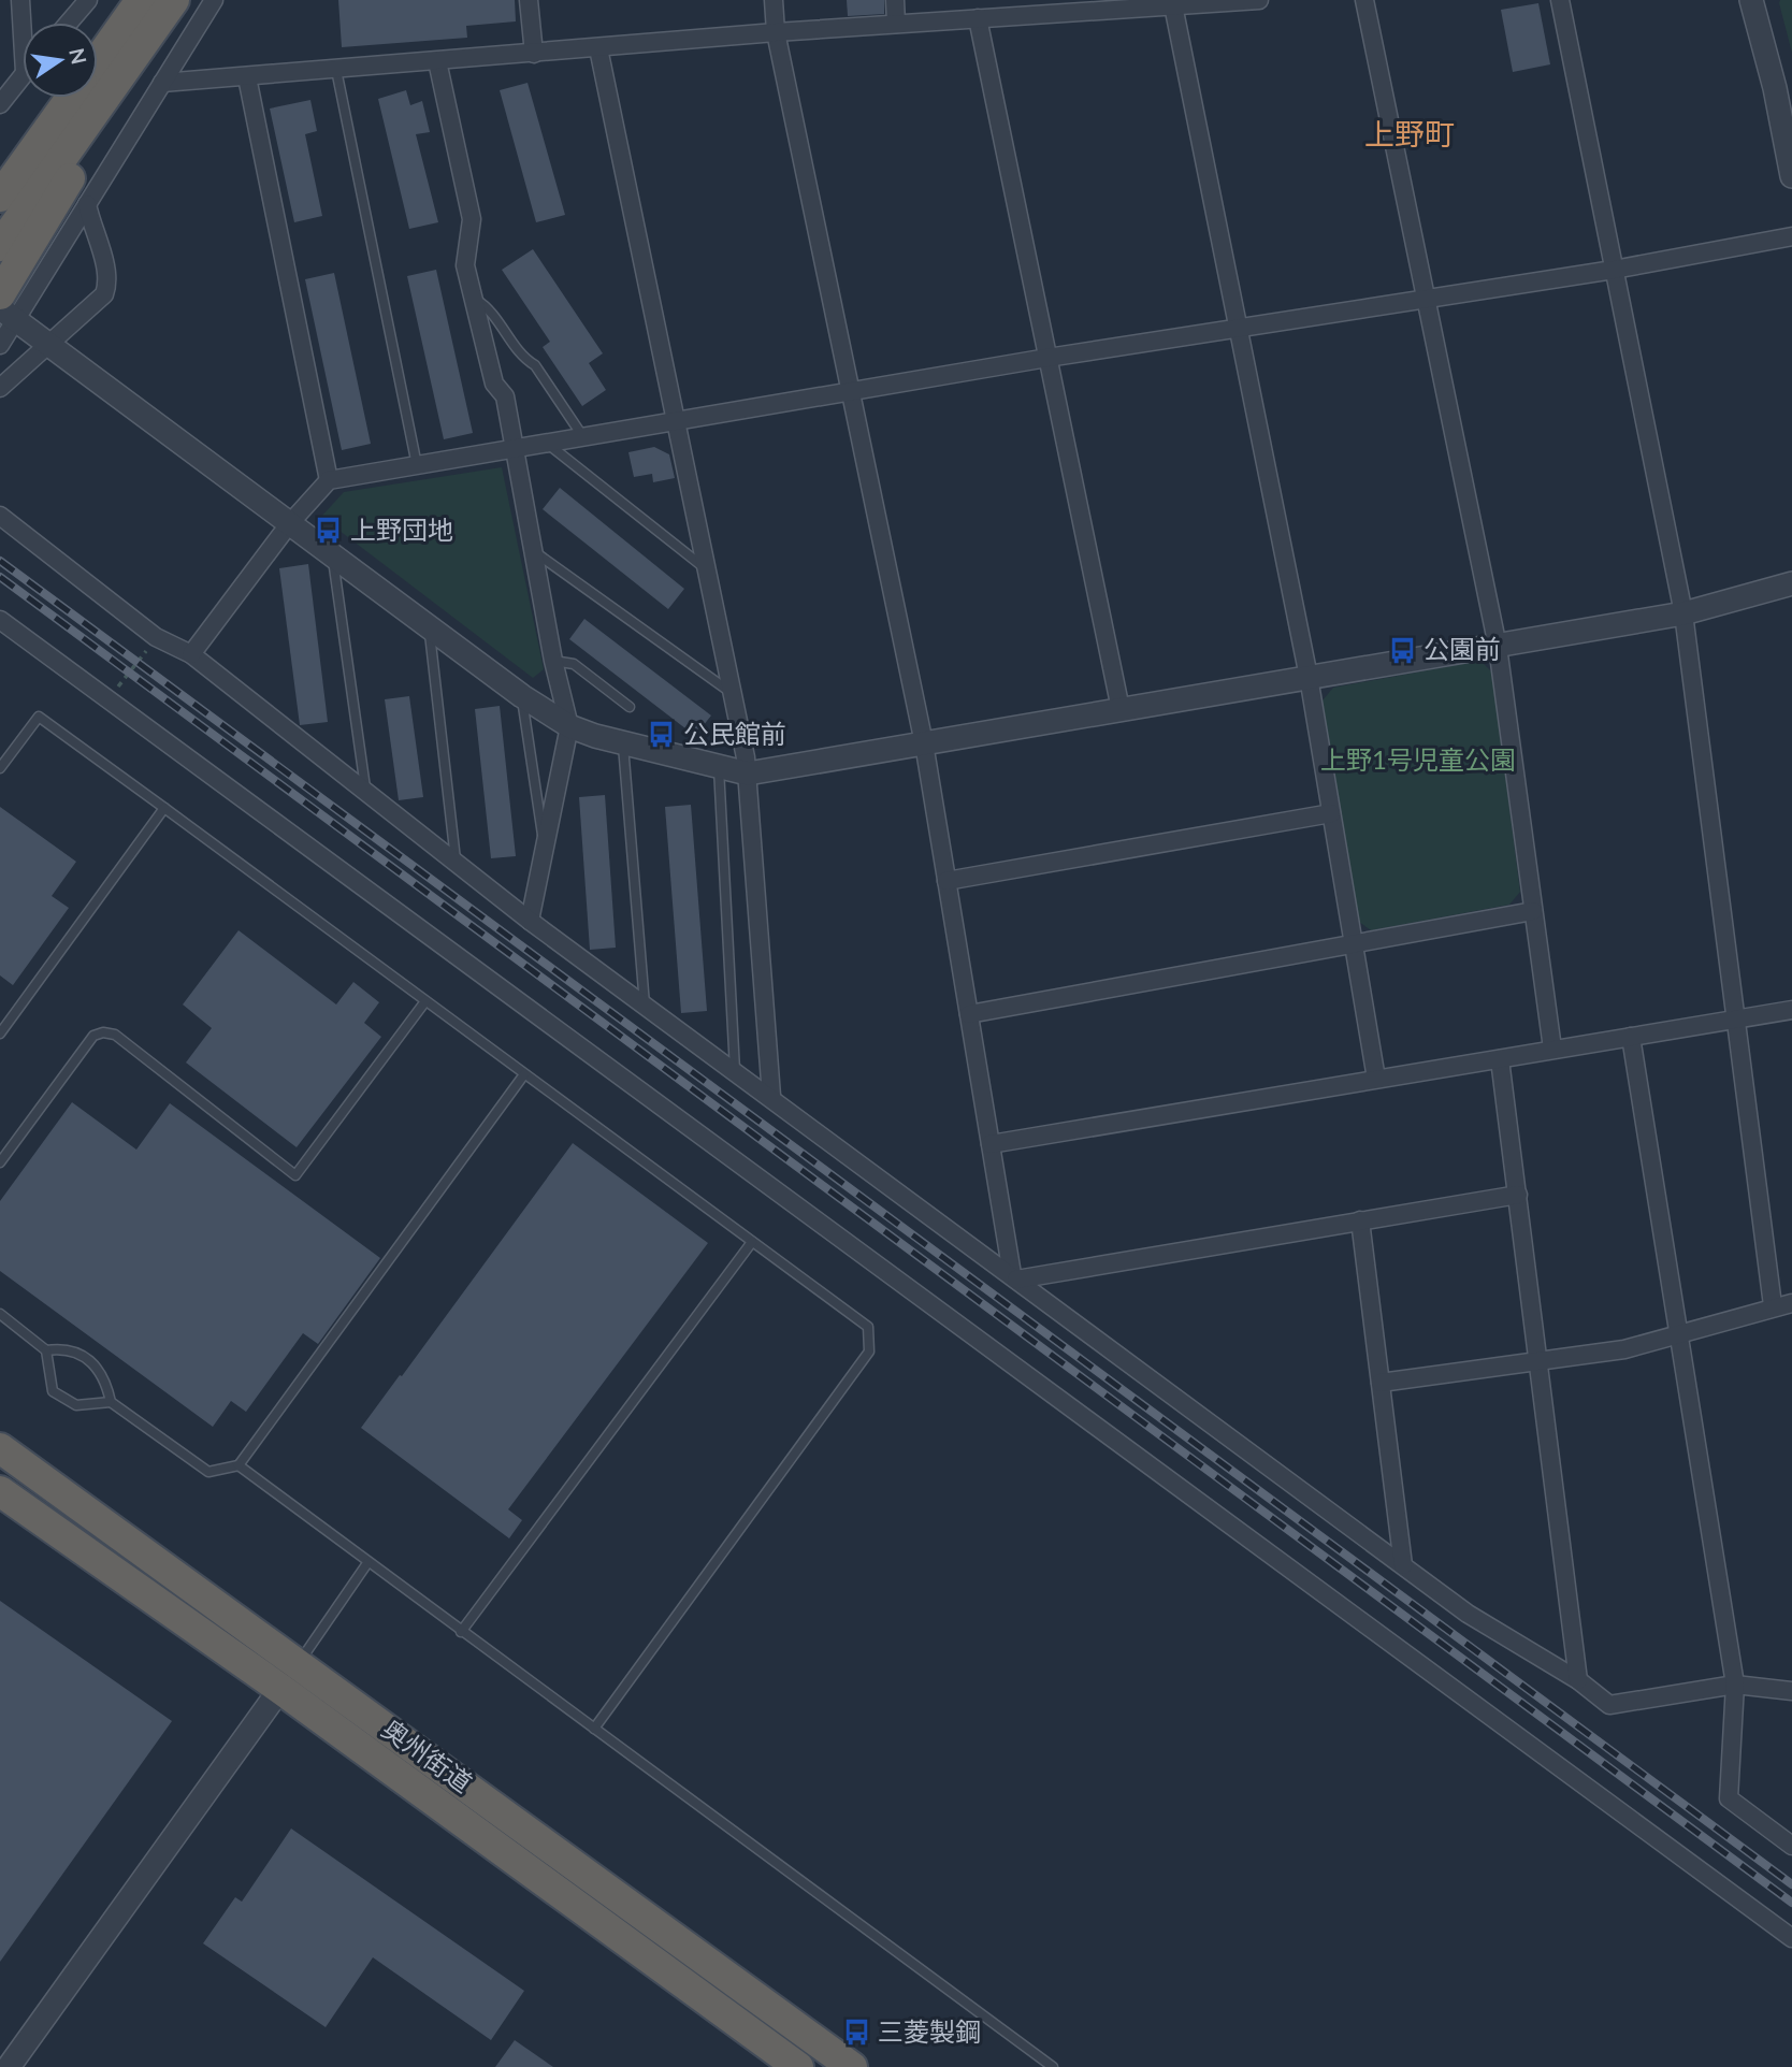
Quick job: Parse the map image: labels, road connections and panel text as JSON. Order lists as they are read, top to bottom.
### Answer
{
  "streets": {
    "highway": ["奥州街道"]
  },
  "districts": ["上野町"],
  "parks": ["上野1号児童公園"],
  "places": {
    "bus stop": [
      "上野団地",
      "公園前",
      "公民館前",
      "三菱製鋼"
    ]
  },
  "north": "right"
}
